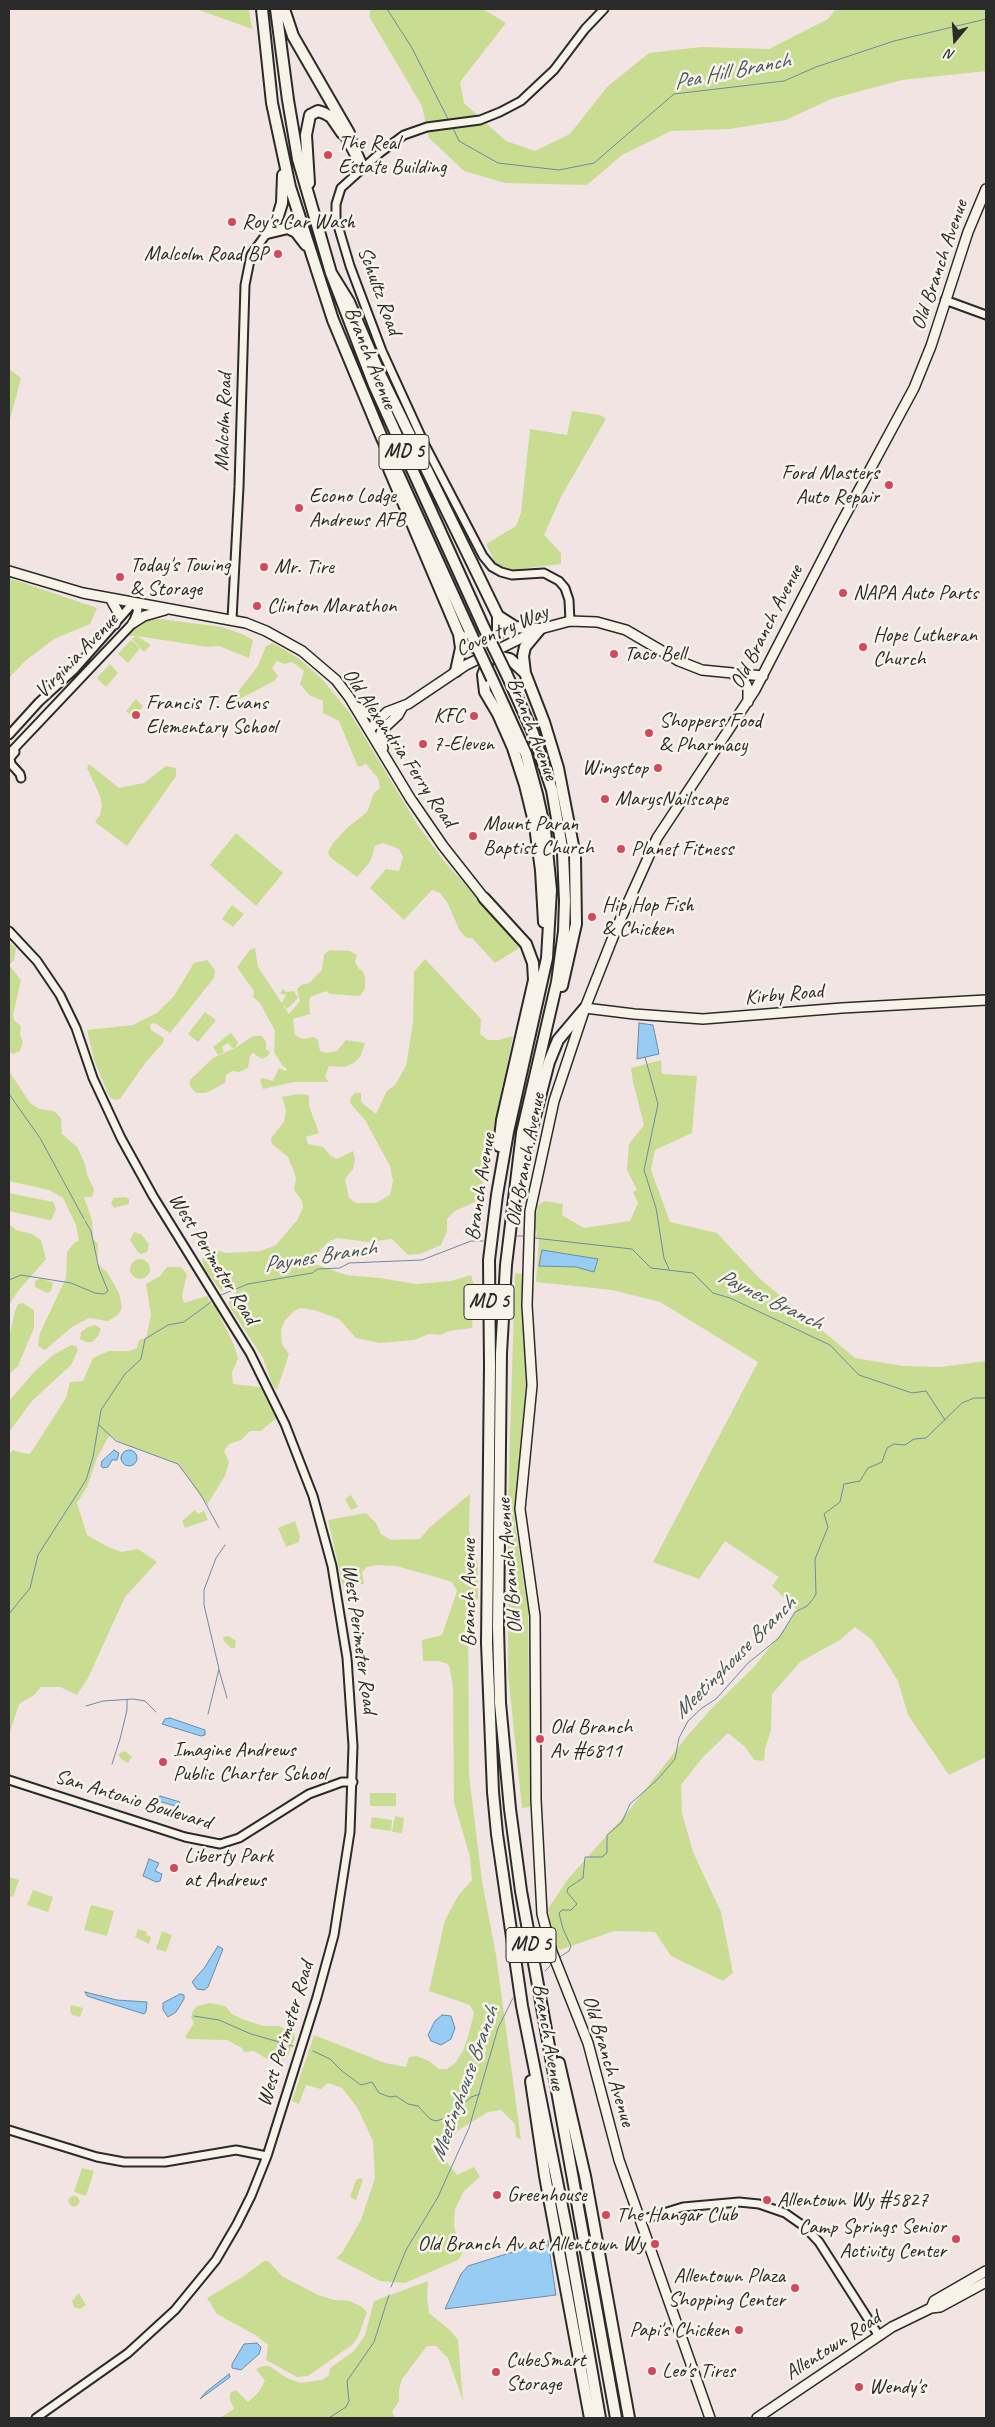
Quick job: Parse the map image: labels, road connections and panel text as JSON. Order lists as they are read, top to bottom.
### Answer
{
  "streets": {
    "highway": ["Branch Avenue", "MD 5"],
    "main road": [
      "Old Branch Avenue",
      "Coventry Way",
      "Old Alexandria Ferry Road",
      "Kirby Road",
      "Allentown Road"
    ],
    "street": [
      "Schultz Road",
      "Malcolm Road",
      "Virginia Avenue",
      "West Perimeter Road",
      "San Antonio Boulevard"
    ]
  },
  "crossings": [
    ["Old Branch Avenue", "Coventry Way"],
    ["Old Branch Avenue", "Kirby Road"],
    ["Schultz Road", "Coventry Way"],
    ["Malcolm Road", "Old Alexandria Ferry Road"],
    ["Coventry Way", "Old Alexandria Ferry Road"],
    ["Virginia Avenue", "Old Alexandria Ferry Road"],
    ["West Perimeter Road", "San Antonio Boulevard"]
  ],
  "water": ["Pea Hill Branch", "Paynes Branch", "Meetinghouse Branch"],
  "places": [
    "The Real Estate Building",
    "Roy's Car Wash",
    "Malcolm Road BP",
    "Ford Masters Auto Repair",
    "Econo Lodge Andrews AFB",
    "Mr. Tire",
    "Today's Towing & Storage",
    "NAPA Auto Parts",
    "Clinton Marathon",
    "Hope Lutheran Church",
    "Taco Bell",
    "Francis T. Evans Elementary School",
    "KFC",
    "Shoppers Food & Pharmacy",
    "7-Eleven",
    "Wingstop",
    "MarysNailscape",
    "Mount Paran Baptist Church",
    "Planet Fitness",
    "Hip Hop Fish & Chicken",
    "Old Branch Av #6811",
    "Imagine Andrews Public Charter School",
    "Liberty Park at Andrews",
    "Greenhouse",
    "Allentown Wy #5827",
    "The Hangar Club",
    "Camp Springs Senior Activity Center",
    "Old Branch Av at Allentown Wy",
    "Allentown Plaza Shopping Center",
    "Papi's Chicken",
    "Leo's Tires",
    "CubeSmart Storage",
    "Wendy's"
  ],
  "north": "bottom"
}
